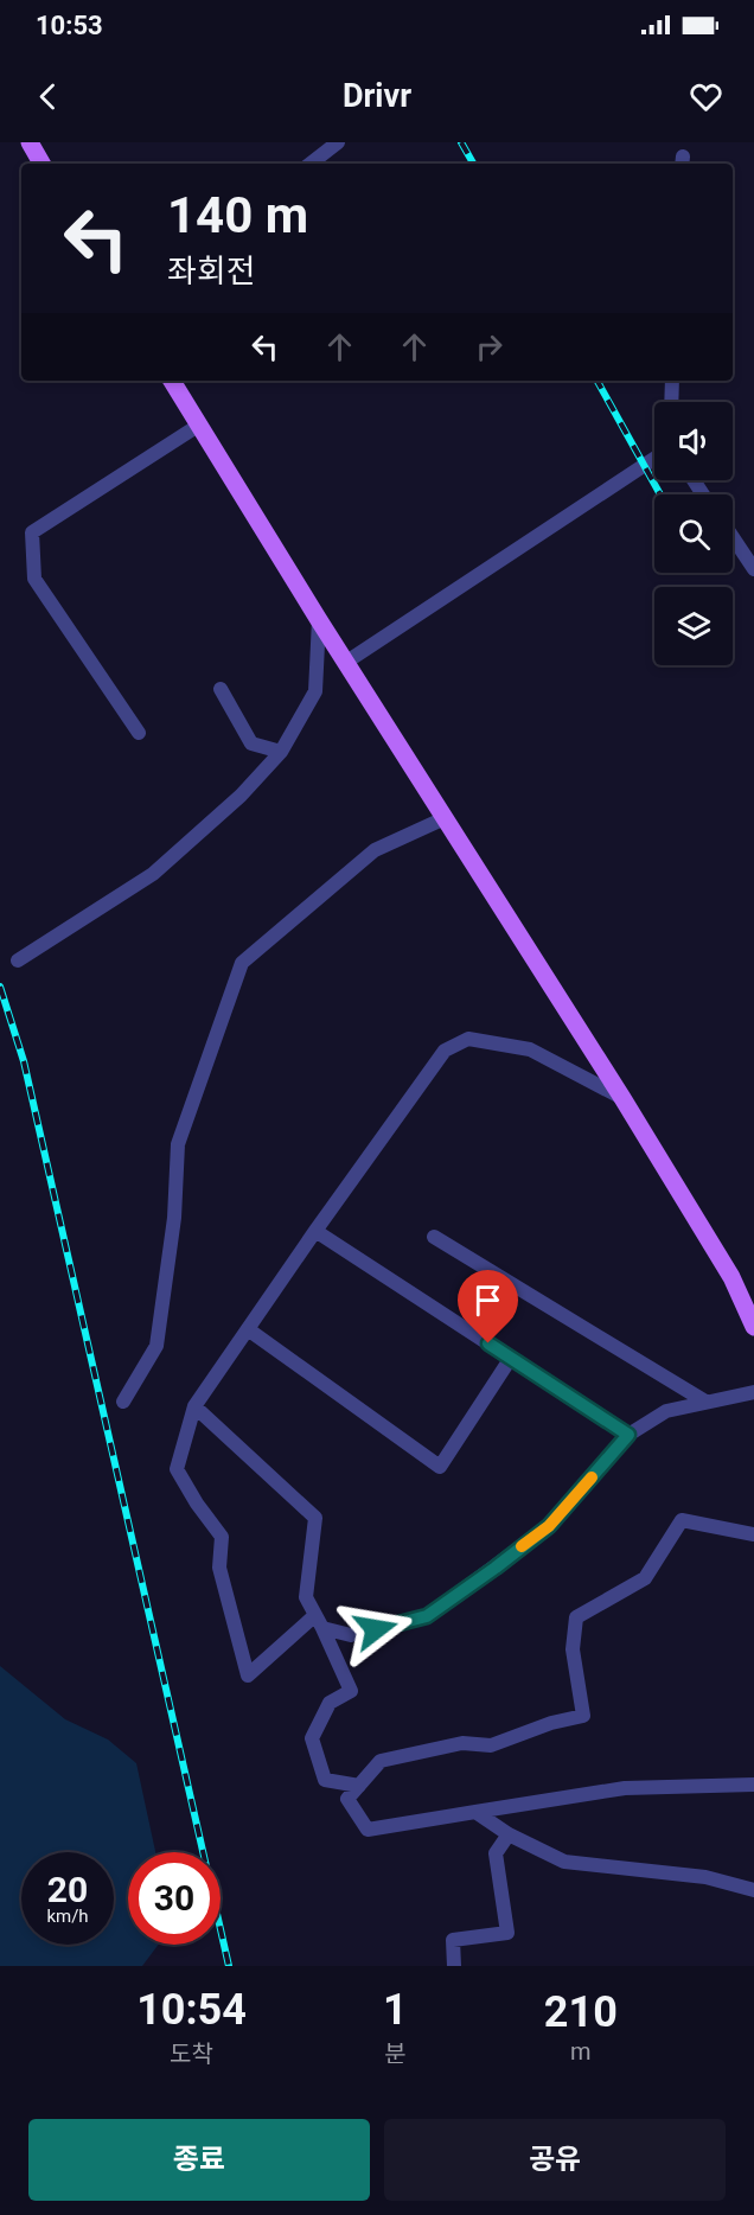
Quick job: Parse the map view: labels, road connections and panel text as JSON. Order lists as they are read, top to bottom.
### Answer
{
  "page": {
    "status": "10:53",
    "header": "Drivr",
    "turn": ["140 m", "좌회전"],
    "speed": "20 km/h",
    "limit": "30",
    "eta": [
      "10:54",
      "도착",
      "1",
      "분",
      "210",
      "m"
    ],
    "buttons": ["종료", "공유"]
  }
}
